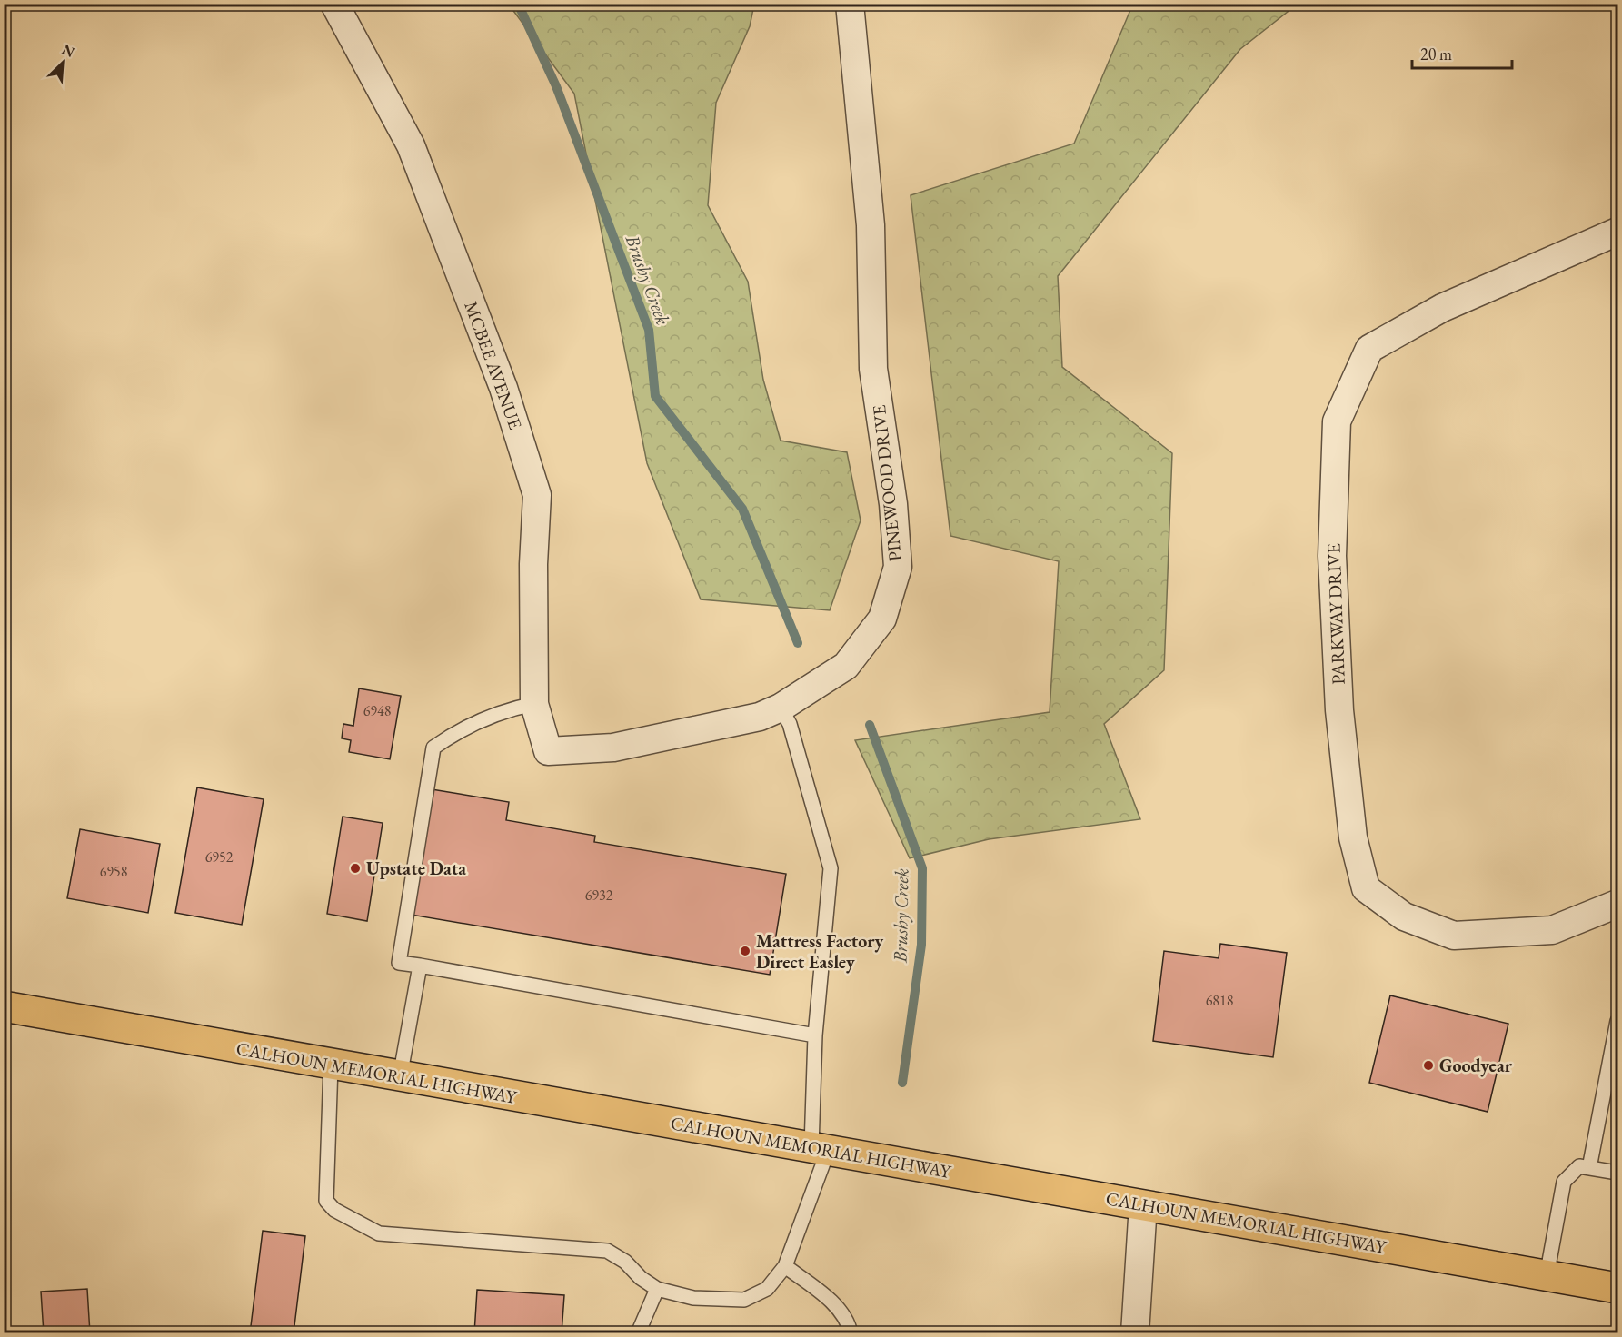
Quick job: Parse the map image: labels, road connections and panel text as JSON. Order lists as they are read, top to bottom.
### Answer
{
  "streets": {
    "highway": ["CALHOUN MEMORIAL HIGHWAY"],
    "street": ["MCBEE AVENUE", "PINEWOOD DRIVE", "PARKWAY DRIVE"]
  },
  "crossings": [
    ["MCBEE AVENUE", "PINEWOOD DRIVE"]
  ],
  "water": ["Brushy Creek"],
  "places": ["Upstate Data", "Mattress Factory Direct Easley", "Goodyear"],
  "house_numbers": [
    "6948",
    "6952",
    "6958",
    "6932",
    "6818"
  ],
  "scale_bar": "20 m",
  "north": "top right"
}
